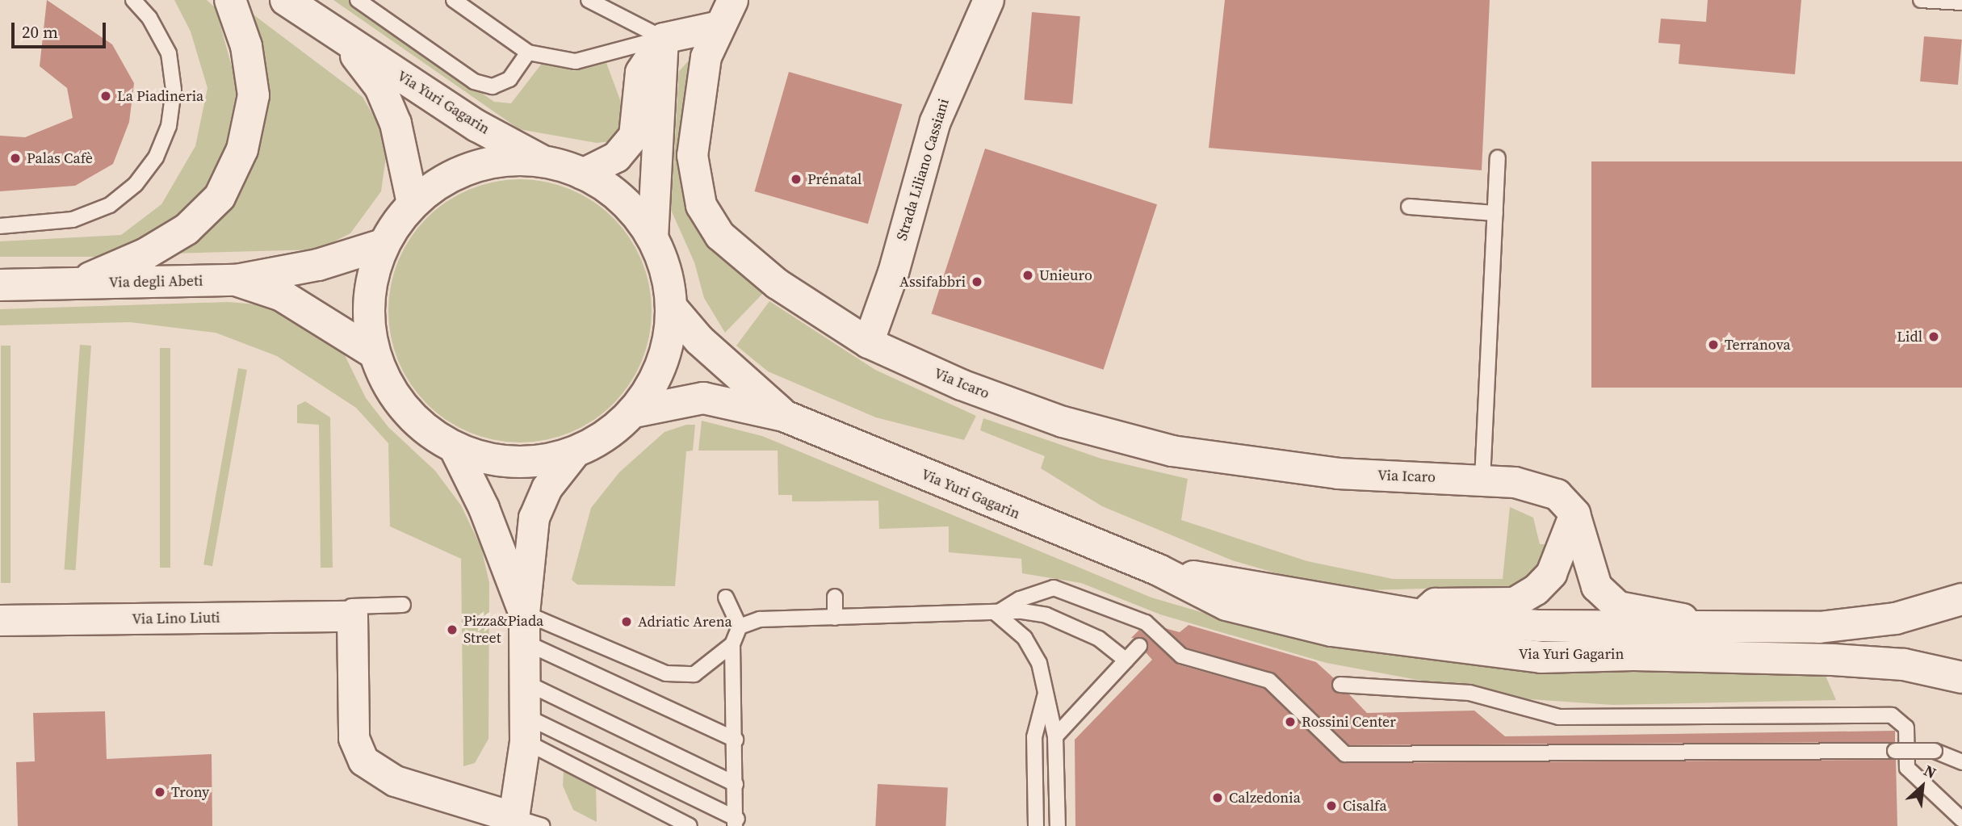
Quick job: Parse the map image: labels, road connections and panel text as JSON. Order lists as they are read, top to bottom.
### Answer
{
  "streets": {
    "main road": ["Via Yuri Gagarin", "Via degli Abeti"],
    "street": ["Strada Liliano Cassiani", "Via Icaro", "Via Lino Liuti"]
  },
  "crossings": [
    ["Via Yuri Gagarin", "Via degli Abeti"],
    ["Via Yuri Gagarin", "Via Icaro"],
    ["Strada Liliano Cassiani", "Via Icaro"]
  ],
  "places": [
    "La Piadineria",
    "Palas Cafè",
    "Prénatal",
    "Unieuro",
    "Assifabbri",
    "Lidl",
    "Terranova",
    "Adriatic Arena",
    "Pizza&Piada Street",
    "Rossini Center",
    "Trony",
    "Calzedonia",
    "Cisalfa"
  ],
  "scale_bar": "20 m",
  "north": "top right"
}
